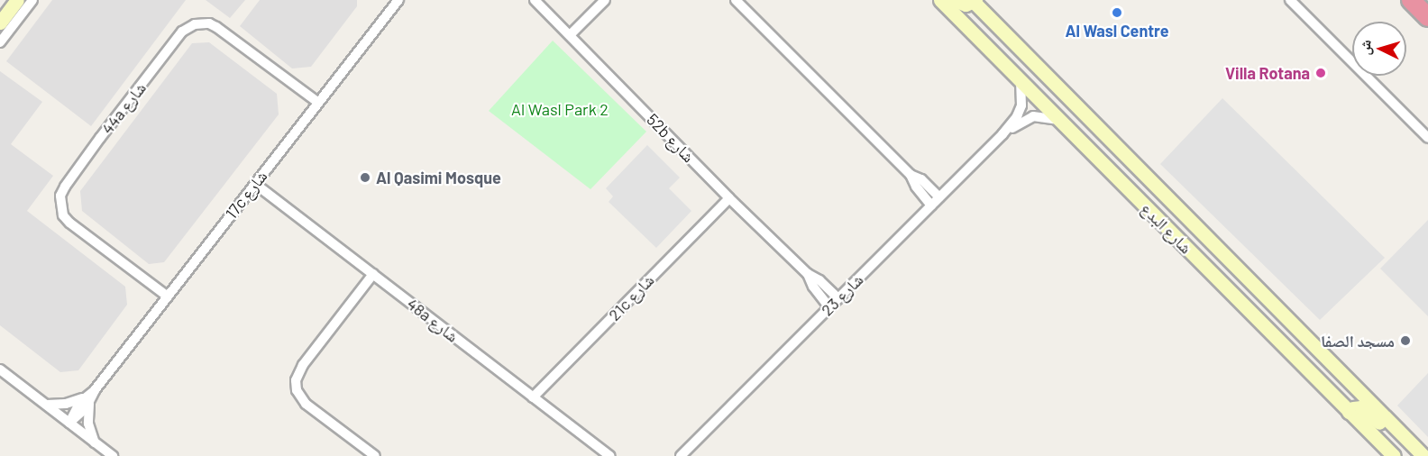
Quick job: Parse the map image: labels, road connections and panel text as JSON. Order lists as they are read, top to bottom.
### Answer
{
  "streets": {
    "main road": ["شارع البدع"],
    "street": [
      "44a شارع",
      "52b شارع",
      "17c شارع",
      "شارع 23",
      "21c شارع",
      "48a شارع"
    ]
  },
  "crossings": [
    ["44a شارع", "17c شارع"],
    ["52b شارع", "شارع 23"],
    ["52b شارع", "21c شارع"],
    ["17c شارع", "48a شارع"],
    ["شارع البدع", "شارع 23"],
    ["21c شارع", "48a شارع"]
  ],
  "parks": ["Al Wasl Park 2"],
  "places": [
    "Al Wasl Centre",
    "Villa Rotana",
    "Al Qasimi Mosque",
    "مسجد الصفا"
  ],
  "north": "left"
}
